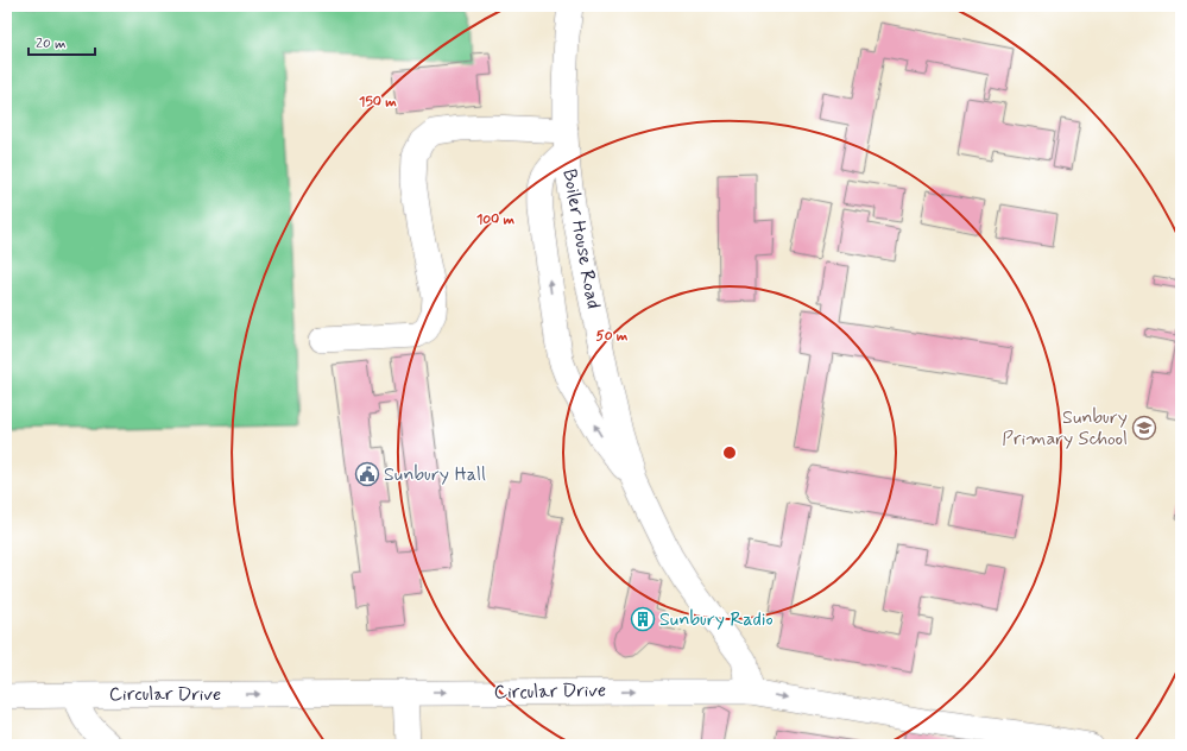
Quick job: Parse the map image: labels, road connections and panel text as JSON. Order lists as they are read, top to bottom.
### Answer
{
  "streets": {
    "street": ["Boiler House Road", "Circular Drive"]
  },
  "crossings": [
    ["Boiler House Road", "Circular Drive"]
  ],
  "one_way": ["Circular Drive"],
  "places": {
    "school or university": ["Sunbury Primary School"],
    "public building": ["Sunbury Hall"],
    "building": ["Sunbury Radio"]
  },
  "scale_bar": "20 m",
  "rings": ["150 m", "100 m", "50 m"]
}
